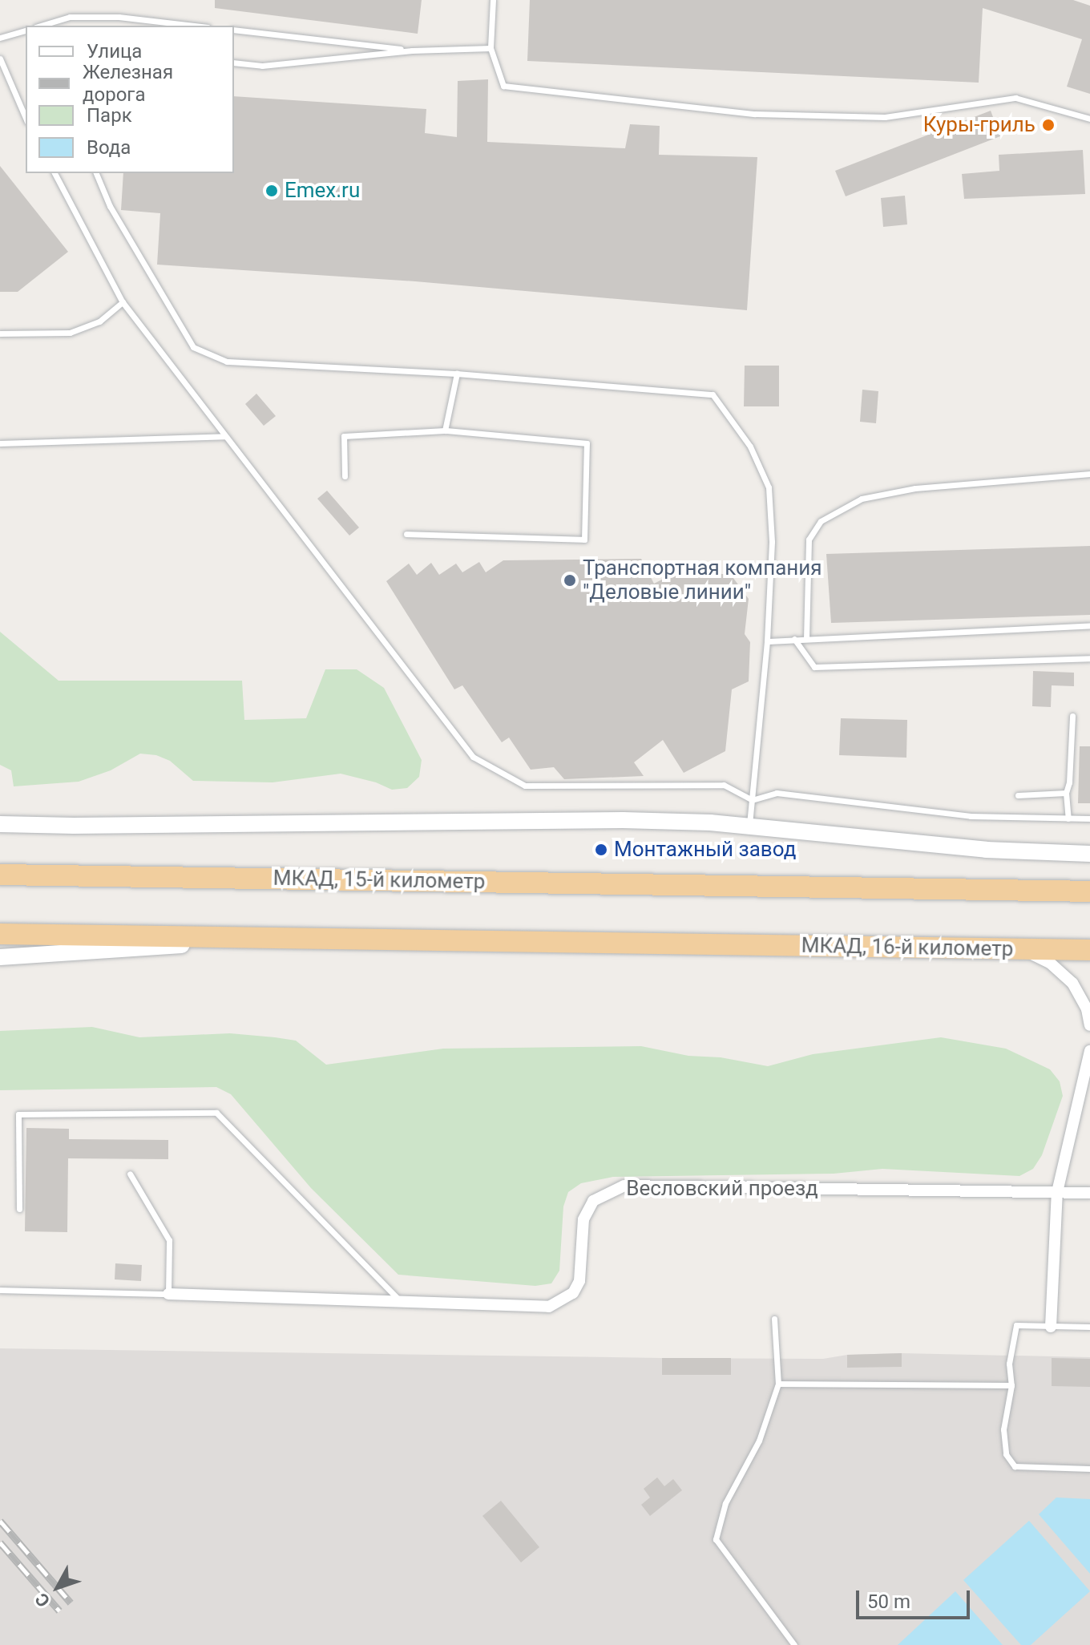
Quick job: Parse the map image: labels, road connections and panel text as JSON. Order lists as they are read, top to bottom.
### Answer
{
  "streets": {
    "highway": ["МКАД, 15-й километр", "МКАД, 16-й километр"],
    "street": ["Весловский проезд"]
  },
  "places": [
    "Куры-гриль",
    "Emex.ru",
    "Транспортная компания \"Деловые линии\"",
    "Монтажный завод"
  ],
  "legend": [
    "Улица",
    "Железная дорога",
    "Парк",
    "Вода"
  ],
  "scale_bar": "50 m",
  "north": "bottom left"
}
